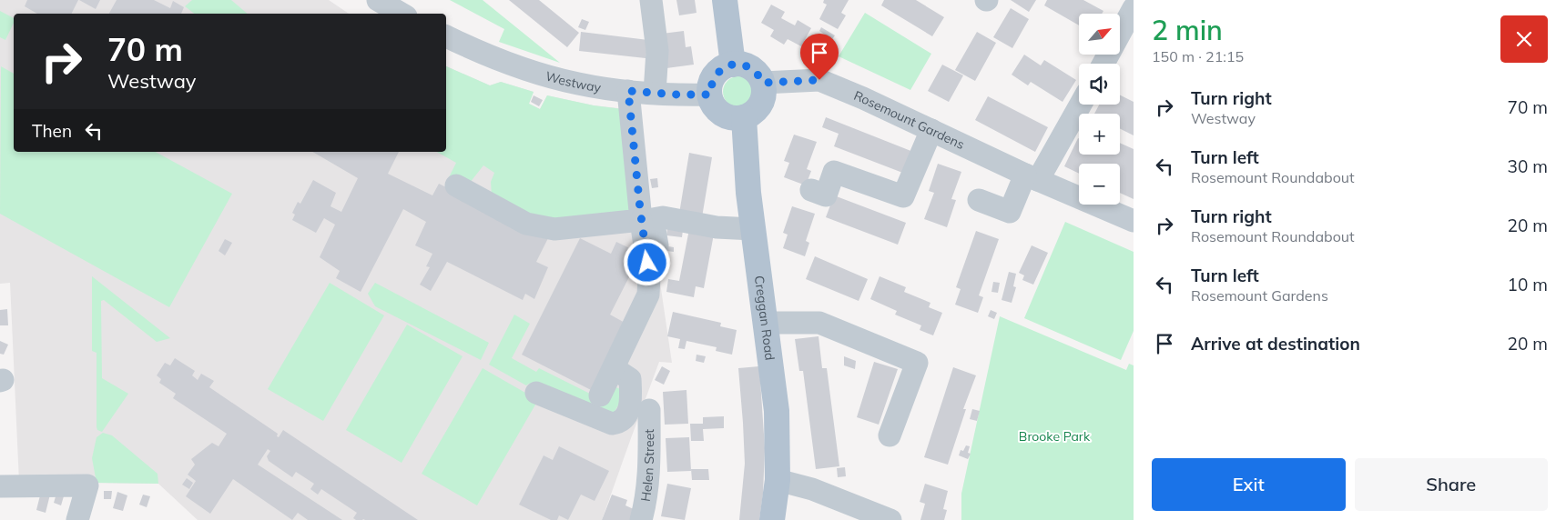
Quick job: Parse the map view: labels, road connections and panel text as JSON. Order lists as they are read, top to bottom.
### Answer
{
  "streets": {
    "main road": ["Creggan Road"],
    "street": ["Westway", "Rosemount Gardens", "Helen Street"]
  },
  "crossings": [
    ["Westway", "Rosemount Gardens"],
    ["Westway", "Creggan Road"],
    ["Rosemount Gardens", "Creggan Road"]
  ],
  "parks": ["Brooke Park"],
  "north": "top right",
  "page": {
    "heading": ["2 min", "150 m · 21:15"],
    "map_buttons": ["+", "−"],
    "turn": ["70 m", "Westway"],
    "list": [
      {
        "name": "Turn right",
        "note": "Westway",
        "value": "70 m"
      },
      {
        "name": "Turn left",
        "note": "Rosemount Roundabout",
        "value": "30 m"
      },
      {
        "name": "Turn right",
        "note": "Rosemount Roundabout",
        "value": "20 m"
      },
      {
        "name": "Turn left",
        "note": "Rosemount Gardens",
        "value": "10 m"
      },
      {
        "name": "Arrive at destination",
        "value": "20 m"
      }
    ],
    "then": "Then",
    "buttons": ["Exit", "Share"]
  }
}
